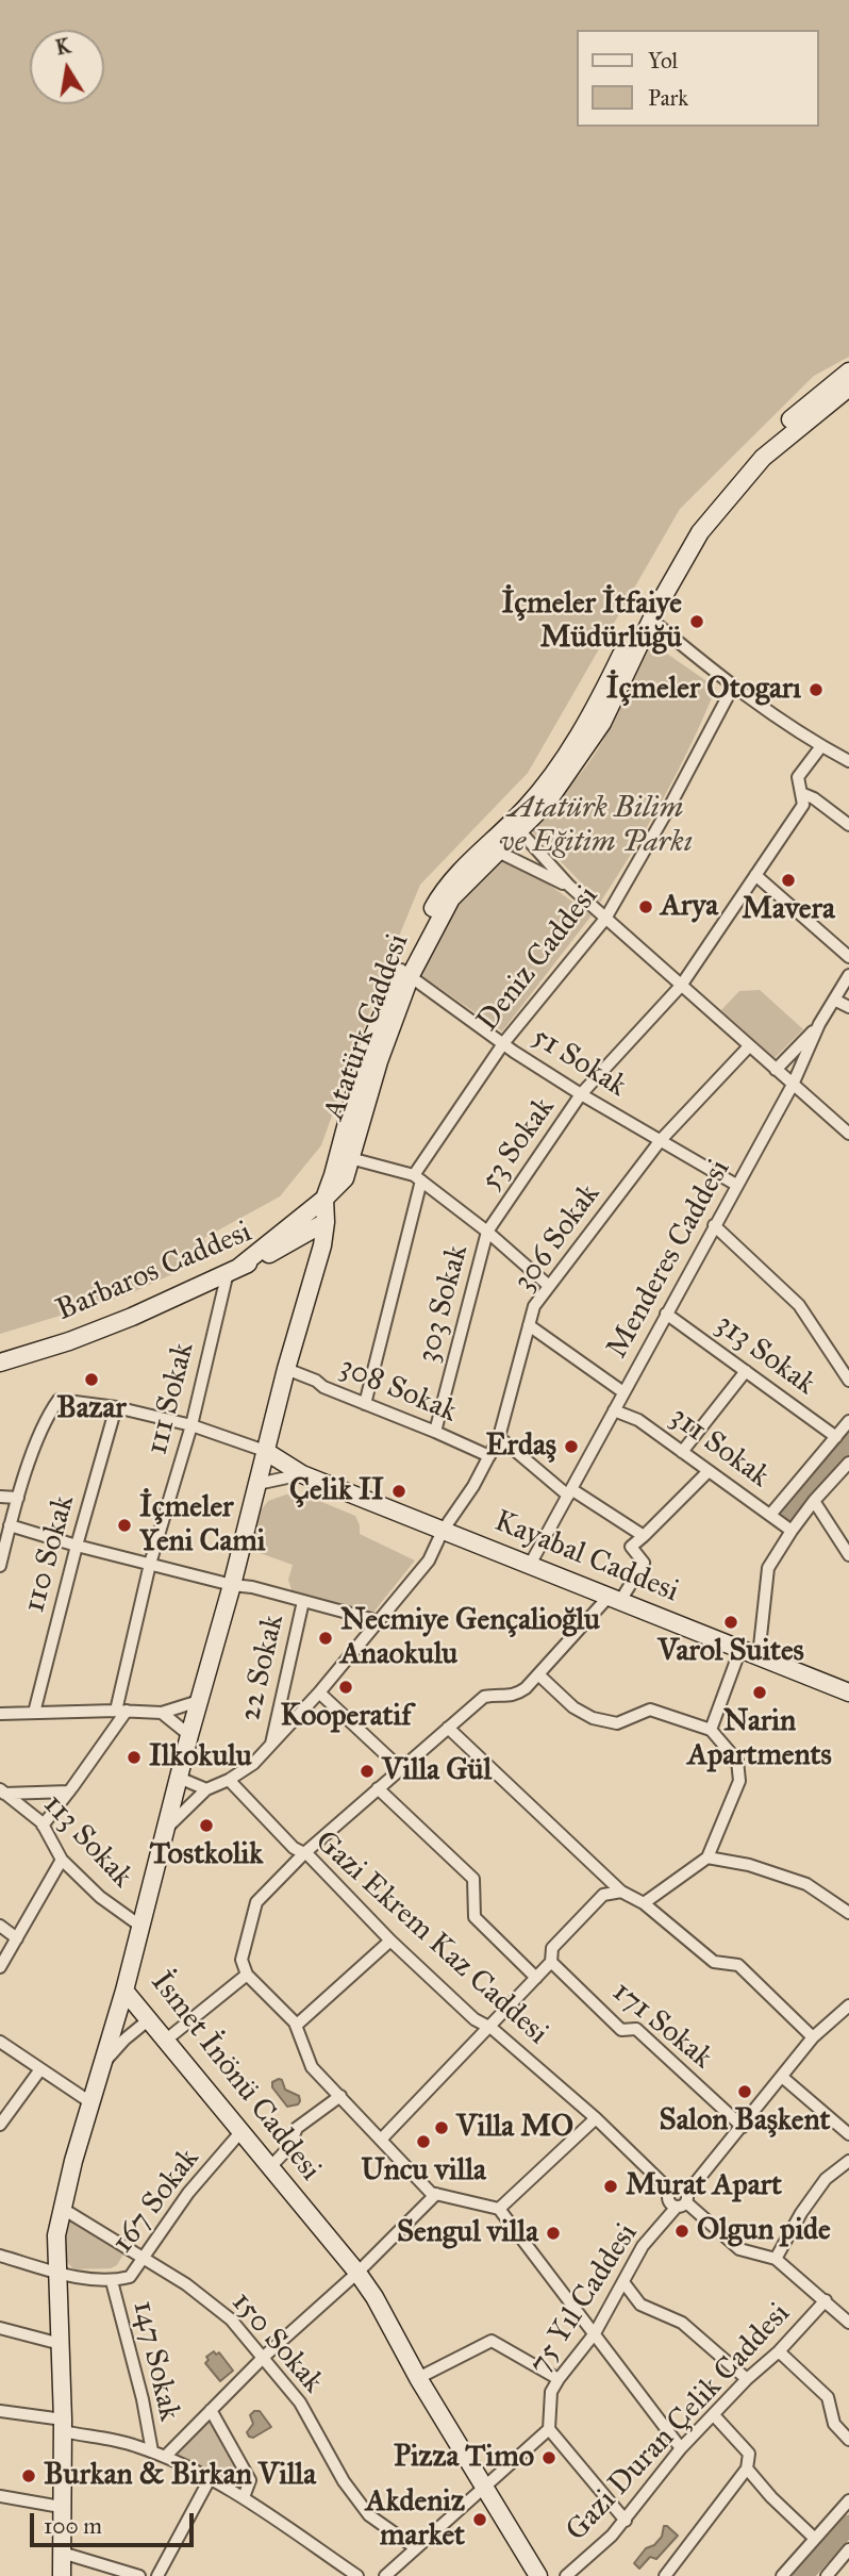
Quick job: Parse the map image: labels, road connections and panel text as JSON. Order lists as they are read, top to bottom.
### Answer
{
  "streets": {
    "street": [
      "Deniz Caddesi",
      "Atatürk Caddesi",
      "51 Sokak",
      "53 Sokak",
      "306 Sokak",
      "Menderes Caddesi",
      "Barbaros Caddesi",
      "303 Sokak",
      "313 Sokak",
      "308 Sokak",
      "111 Sokak",
      "311 Sokak",
      "110 Sokak",
      "Kayabal Caddesi",
      "22 Sokak",
      "113 Sokak",
      "Gazi Ekrem Kaz Caddesi",
      "171 Sokak",
      "İsmet İnönü Caddesi",
      "167 Sokak",
      "75 Yıl Caddesi",
      "150 Sokak",
      "147 Sokak",
      "Gazi Duran Çelik Caddesi"
    ]
  },
  "crossings": [
    ["Deniz Caddesi", "51 Sokak"],
    ["Deniz Caddesi", "308 Sokak"],
    ["Atatürk Caddesi", "51 Sokak"],
    ["Atatürk Caddesi", "Barbaros Caddesi"],
    ["Atatürk Caddesi", "308 Sokak"],
    ["Atatürk Caddesi", "111 Sokak"],
    ["Atatürk Caddesi", "Kayabal Caddesi"],
    ["Atatürk Caddesi", "İsmet İnönü Caddesi"],
    ["51 Sokak", "53 Sokak"],
    ["51 Sokak", "306 Sokak"],
    ["51 Sokak", "Menderes Caddesi"],
    ["53 Sokak", "303 Sokak"],
    ["306 Sokak", "308 Sokak"],
    ["306 Sokak", "Kayabal Caddesi"],
    ["306 Sokak", "22 Sokak"],
    ["306 Sokak", "Gazi Ekrem Kaz Caddesi"],
    ["Menderes Caddesi", "313 Sokak"],
    ["Menderes Caddesi", "Kayabal Caddesi"],
    ["Barbaros Caddesi", "111 Sokak"],
    ["303 Sokak", "308 Sokak"],
    ["Kayabal Caddesi", "İsmet İnönü Caddesi"],
    ["113 Sokak", "İsmet İnönü Caddesi"],
    ["171 Sokak", "75 Yıl Caddesi"],
    ["İsmet İnönü Caddesi", "167 Sokak"],
    ["167 Sokak", "150 Sokak"],
    ["167 Sokak", "147 Sokak"]
  ],
  "parks": ["Atatürk Bilim ve Eğitim Parkı"],
  "places": [
    "İçmeler İtfaiye Müdürlüğü",
    "İçmeler Otogarı",
    "Mavera",
    "Arya",
    "Bazar",
    "Erdaş",
    "Çelik II",
    "İçmeler Yeni Cami",
    "Varol Suites",
    "Necmiye Gençalioğlu Anaokulu",
    "Kooperatif",
    "Narin Apartments",
    "Ilkokulu",
    "Villa Gül",
    "Tostkolik",
    "Salon Başkent",
    "Villa MO",
    "Uncu villa",
    "Murat Apart",
    "Olgun pide",
    "Sengul villa",
    "Pizza Timo",
    "Burkan & Birkan Villa",
    "Akdeniz market"
  ],
  "legend": ["Yol", "Park"],
  "scale_bar": "100 m",
  "north": "top"
}
